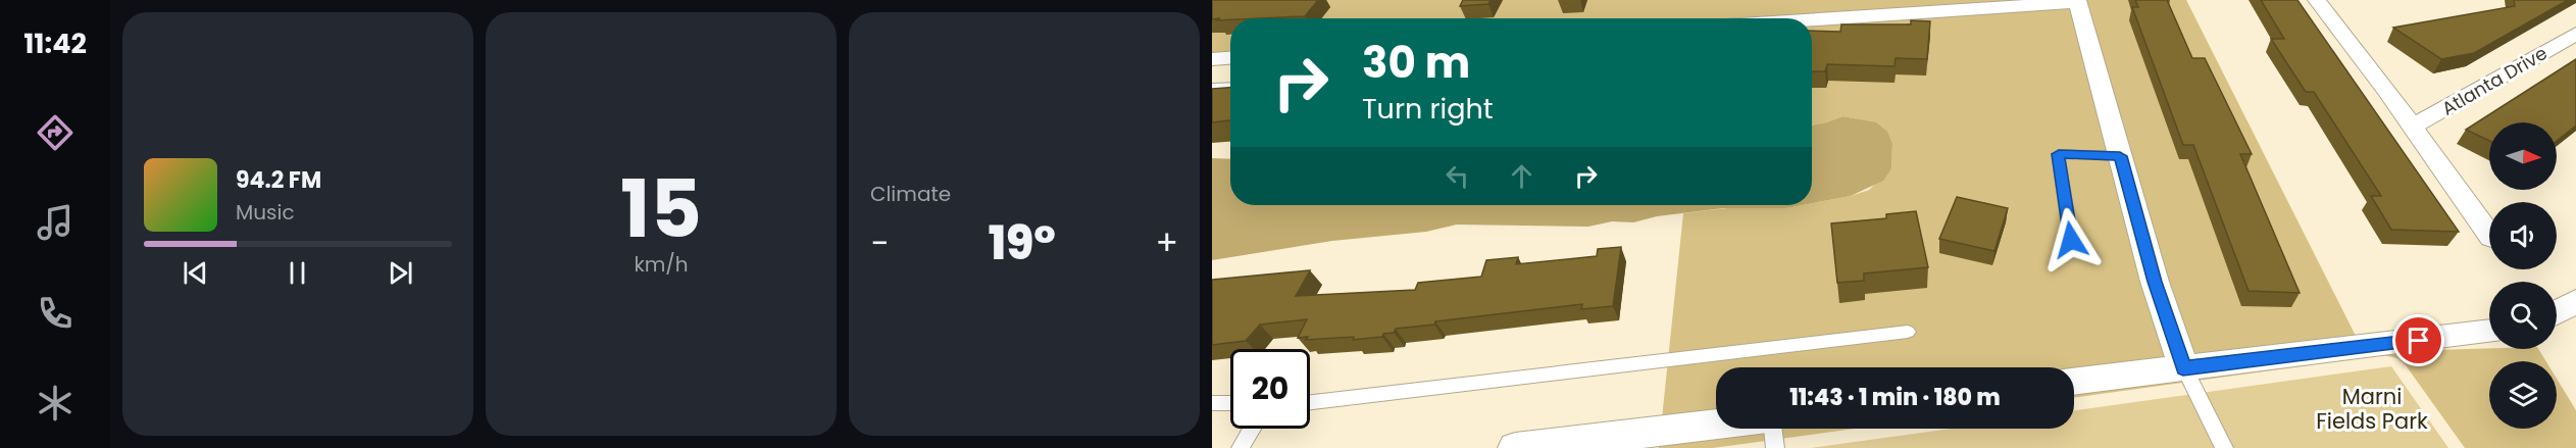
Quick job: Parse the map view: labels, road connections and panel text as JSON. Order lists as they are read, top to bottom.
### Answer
{
  "streets": {
    "street": ["Atlanta Drive"]
  },
  "parks": ["Marni Fields Park"],
  "north": "right",
  "page": {
    "tabs": "11:42",
    "tile": [
      ["15", "km/h"],
      "Climate"
    ],
    "turn": ["30 m", "Turn right"],
    "song": ["94.2 FM", "Music"],
    "heat": ["−", "19°", "+"],
    "limit": "20",
    "trip": "11:43 · 1 min · 180 m"
  }
}
